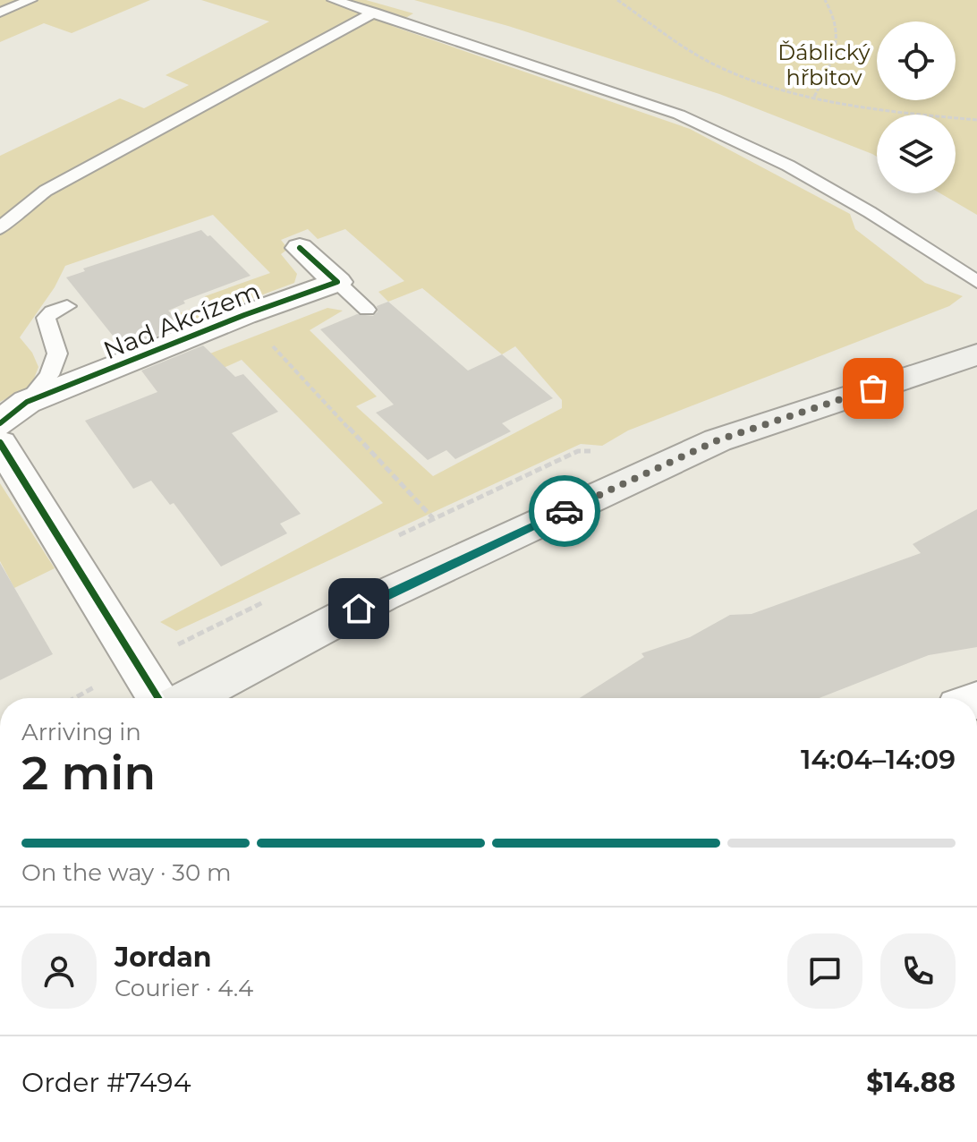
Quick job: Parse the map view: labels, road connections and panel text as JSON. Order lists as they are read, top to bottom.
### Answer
{
  "streets": {
    "street": ["Nad Akcízem"]
  },
  "parks": ["Ďáblický hřbitov"],
  "page": {
    "heading": ["2 min", "Arriving in", "14:04–14:09"],
    "panel": [
      "Jordan",
      "Courier · 4.4",
      "Order #7494",
      "$14.88"
    ],
    "bar": "On the way · 30 m"
  }
}
